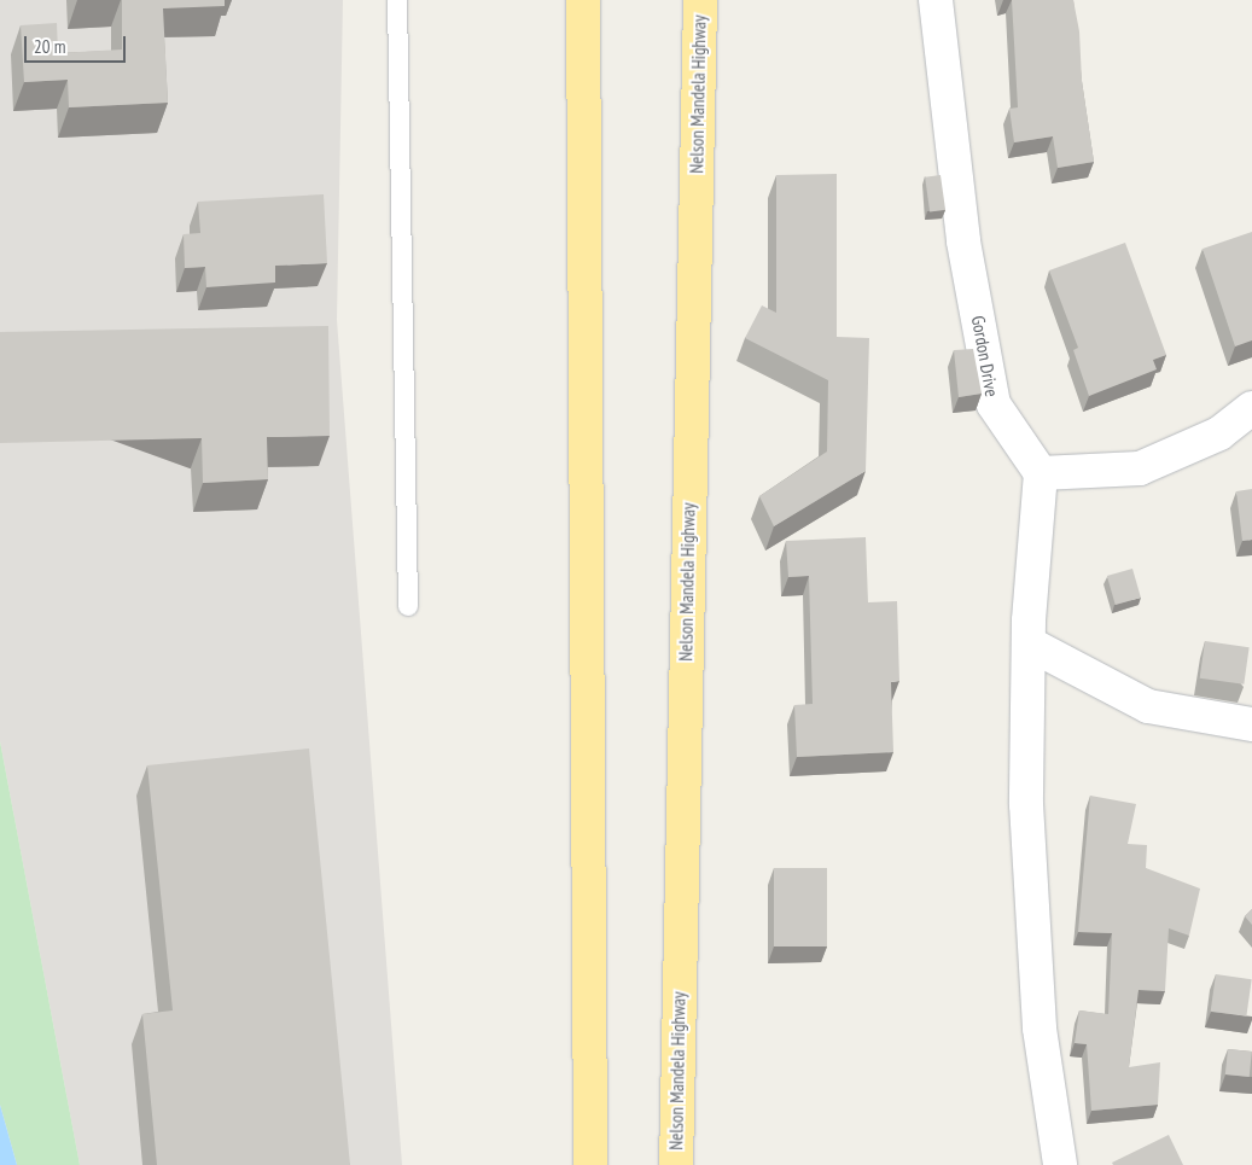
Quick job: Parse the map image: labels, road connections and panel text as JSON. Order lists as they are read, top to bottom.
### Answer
{
  "streets": {
    "highway": ["Nelson Mandela Highway"],
    "street": ["Gordon Drive"]
  },
  "scale_bar": "20 m"
}
